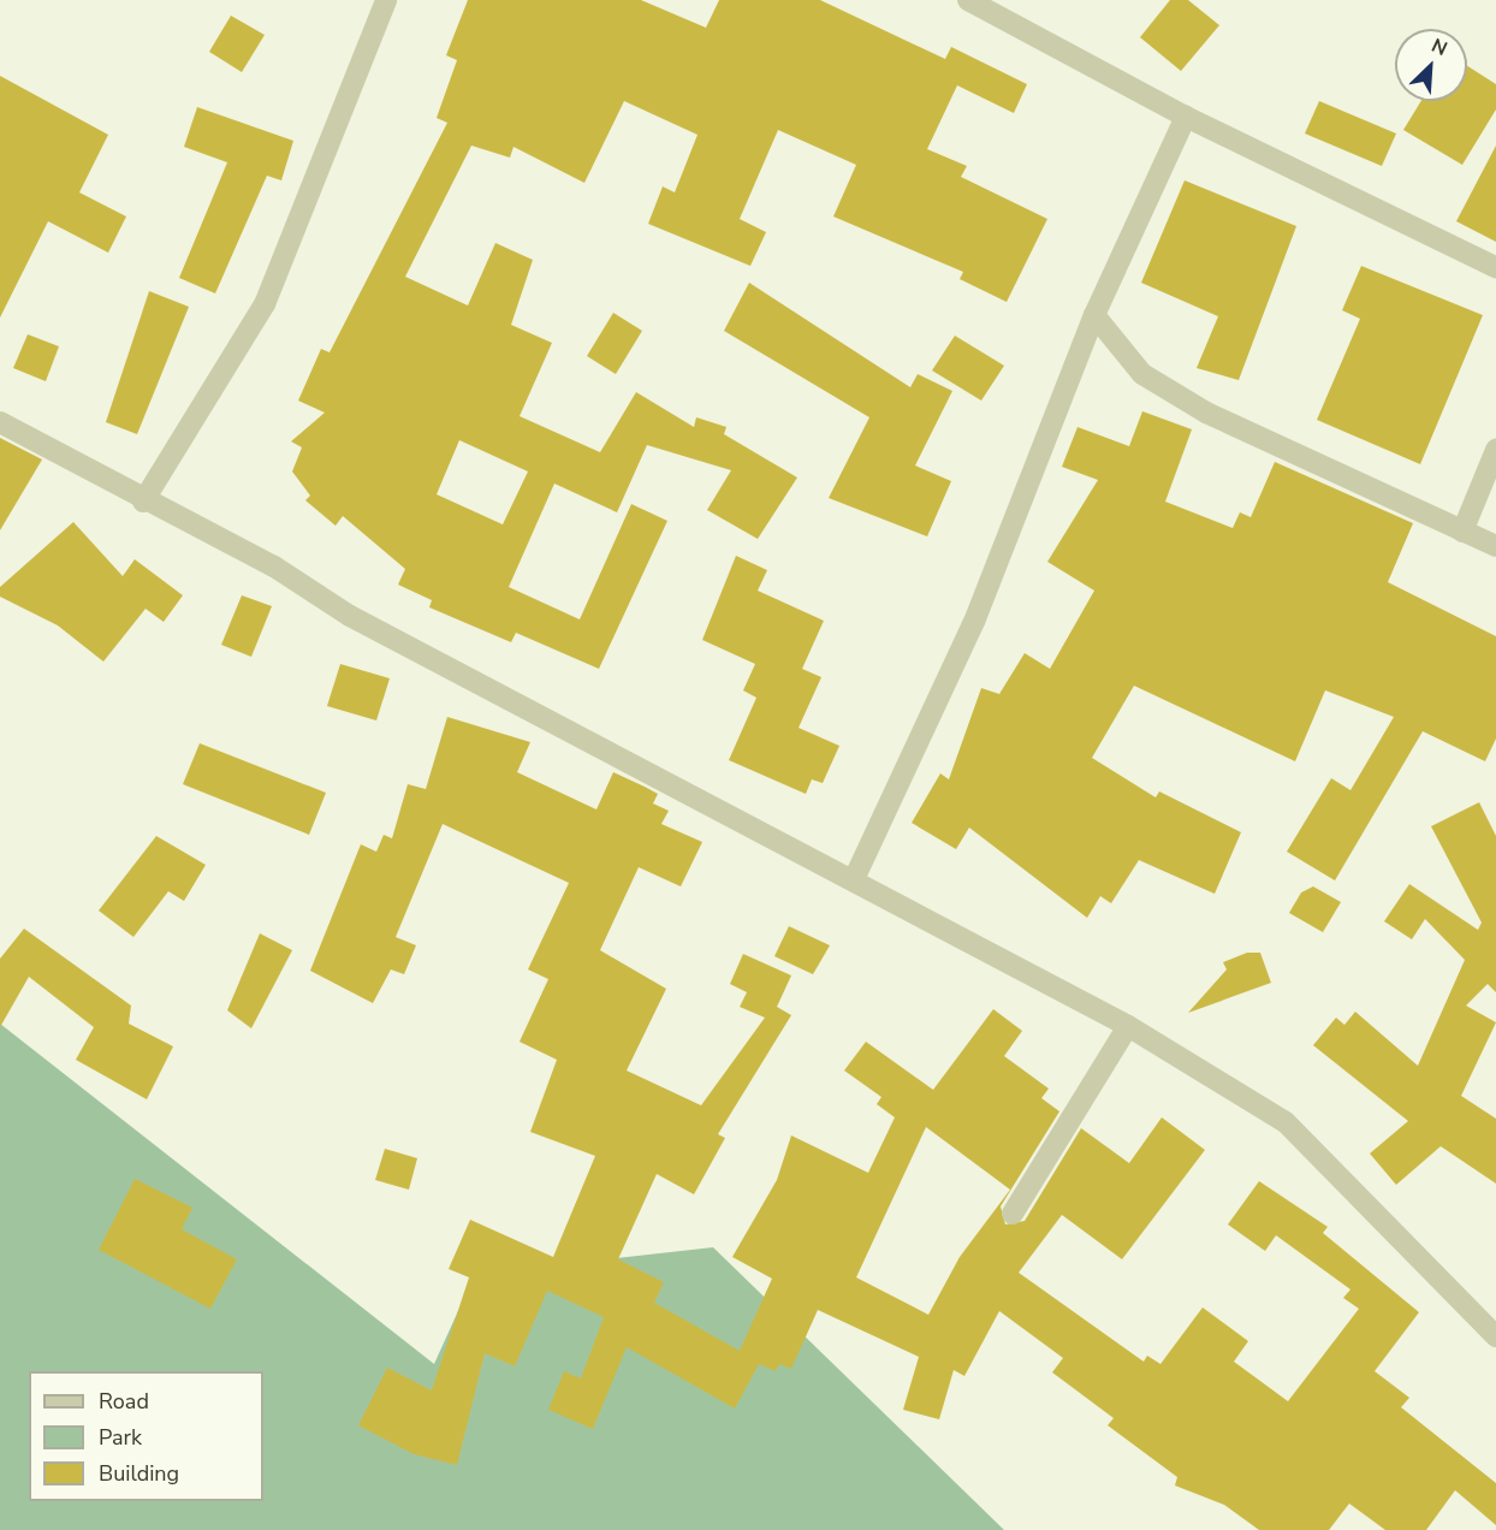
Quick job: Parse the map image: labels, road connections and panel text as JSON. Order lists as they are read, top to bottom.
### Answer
{
  "legend": ["Road", "Park", "Building"],
  "north": "top right"
}
